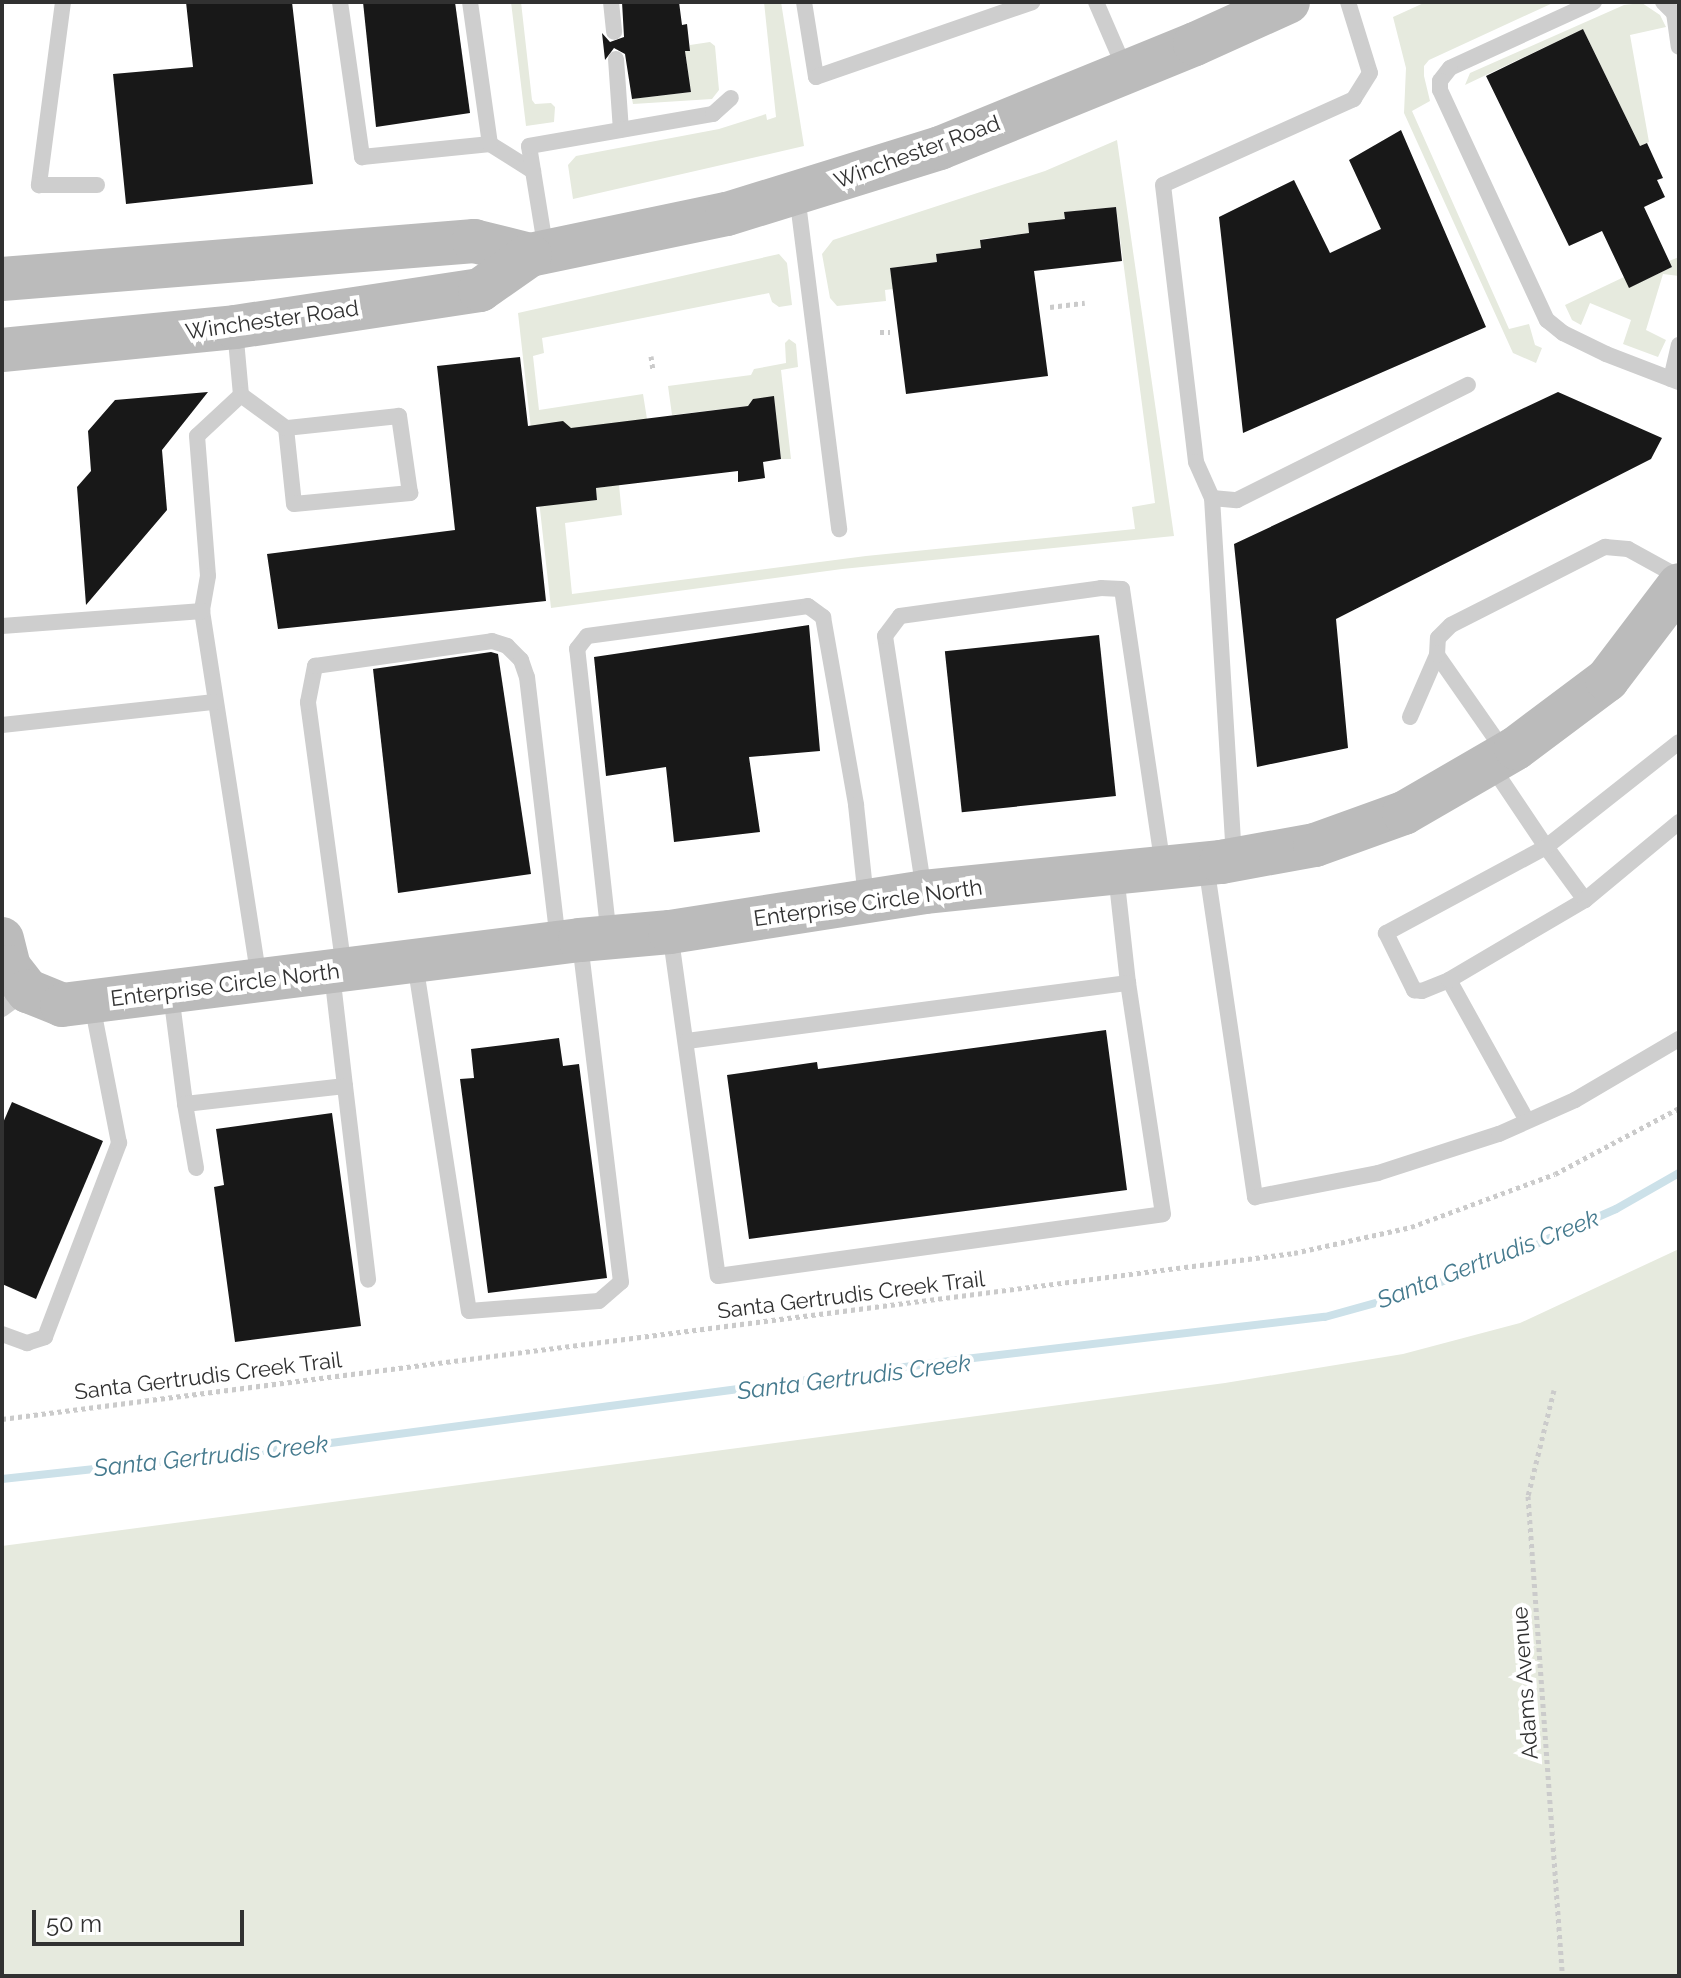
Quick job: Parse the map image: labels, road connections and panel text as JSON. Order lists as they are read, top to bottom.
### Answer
{
  "streets": {
    "main road": ["Winchester Road", "Enterprise Circle North"],
    "path": ["Santa Gertrudis Creek Trail", "Adams Avenue"]
  },
  "water": ["Santa Gertrudis Creek"],
  "scale_bar": "50 m"
}
